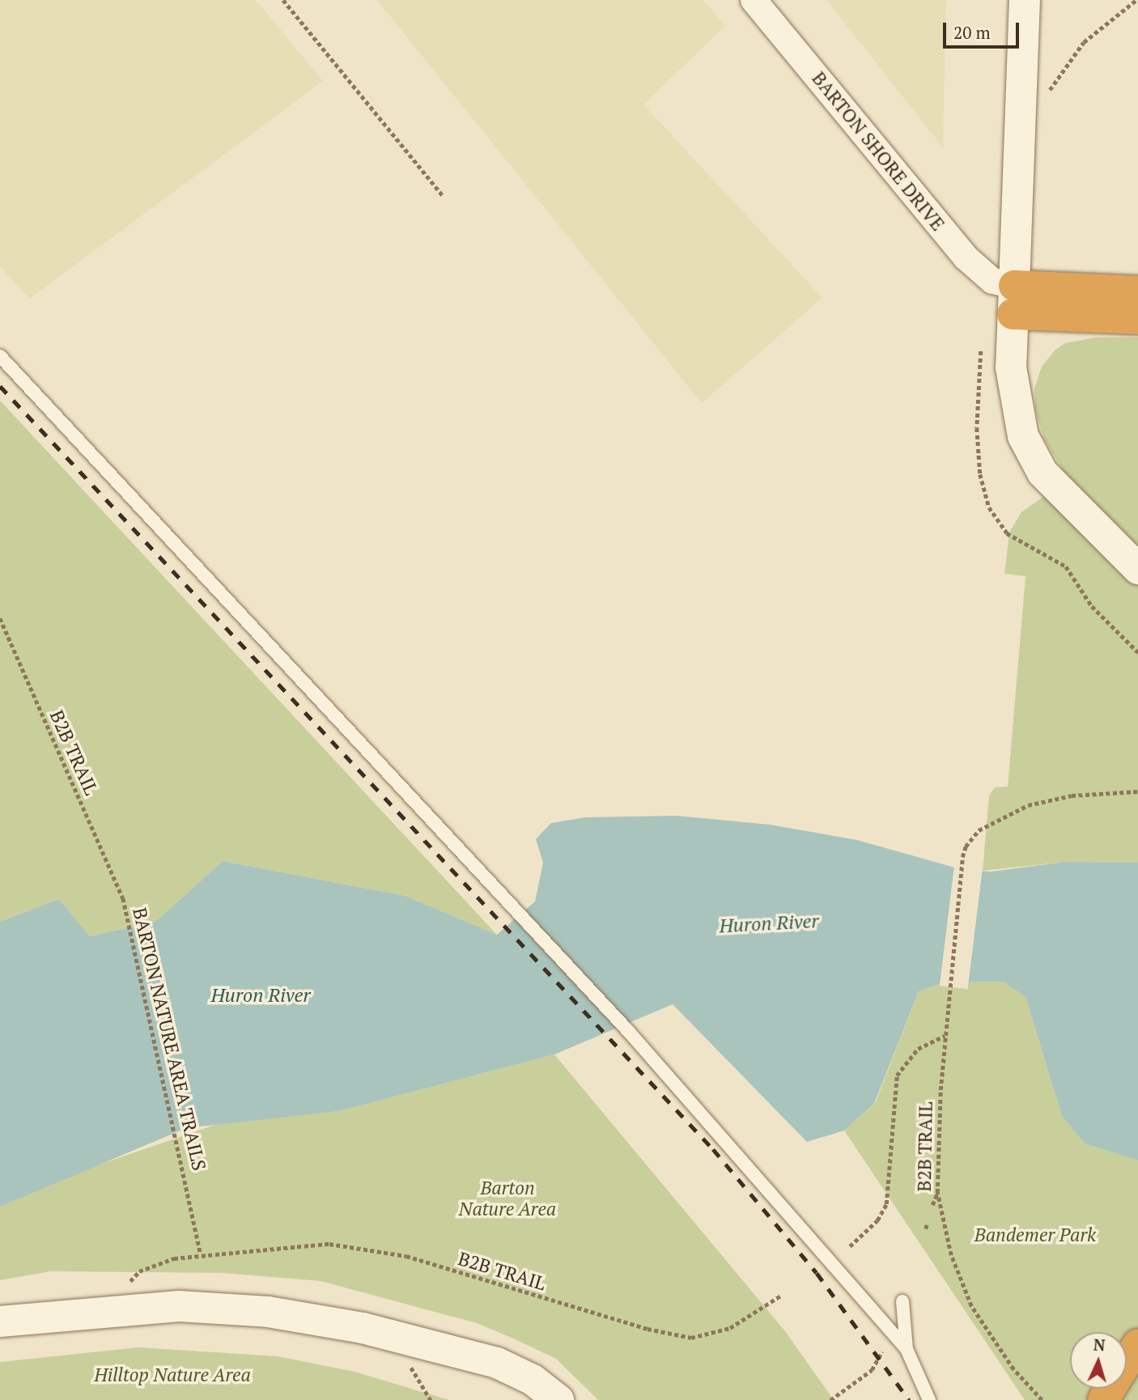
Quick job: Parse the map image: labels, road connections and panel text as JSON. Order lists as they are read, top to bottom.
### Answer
{
  "streets": {
    "street": ["BARTON SHORE DRIVE"],
    "path": ["B2B TRAIL", "BARTON NATURE AREA TRAILS"]
  },
  "crossings": [
    ["B2B TRAIL", "BARTON NATURE AREA TRAILS"]
  ],
  "water": ["Huron River"],
  "parks": ["Barton Nature Area", "Bandemer Park", "Hilltop Nature Area"],
  "scale_bar": "20 m",
  "north": "top"
}
